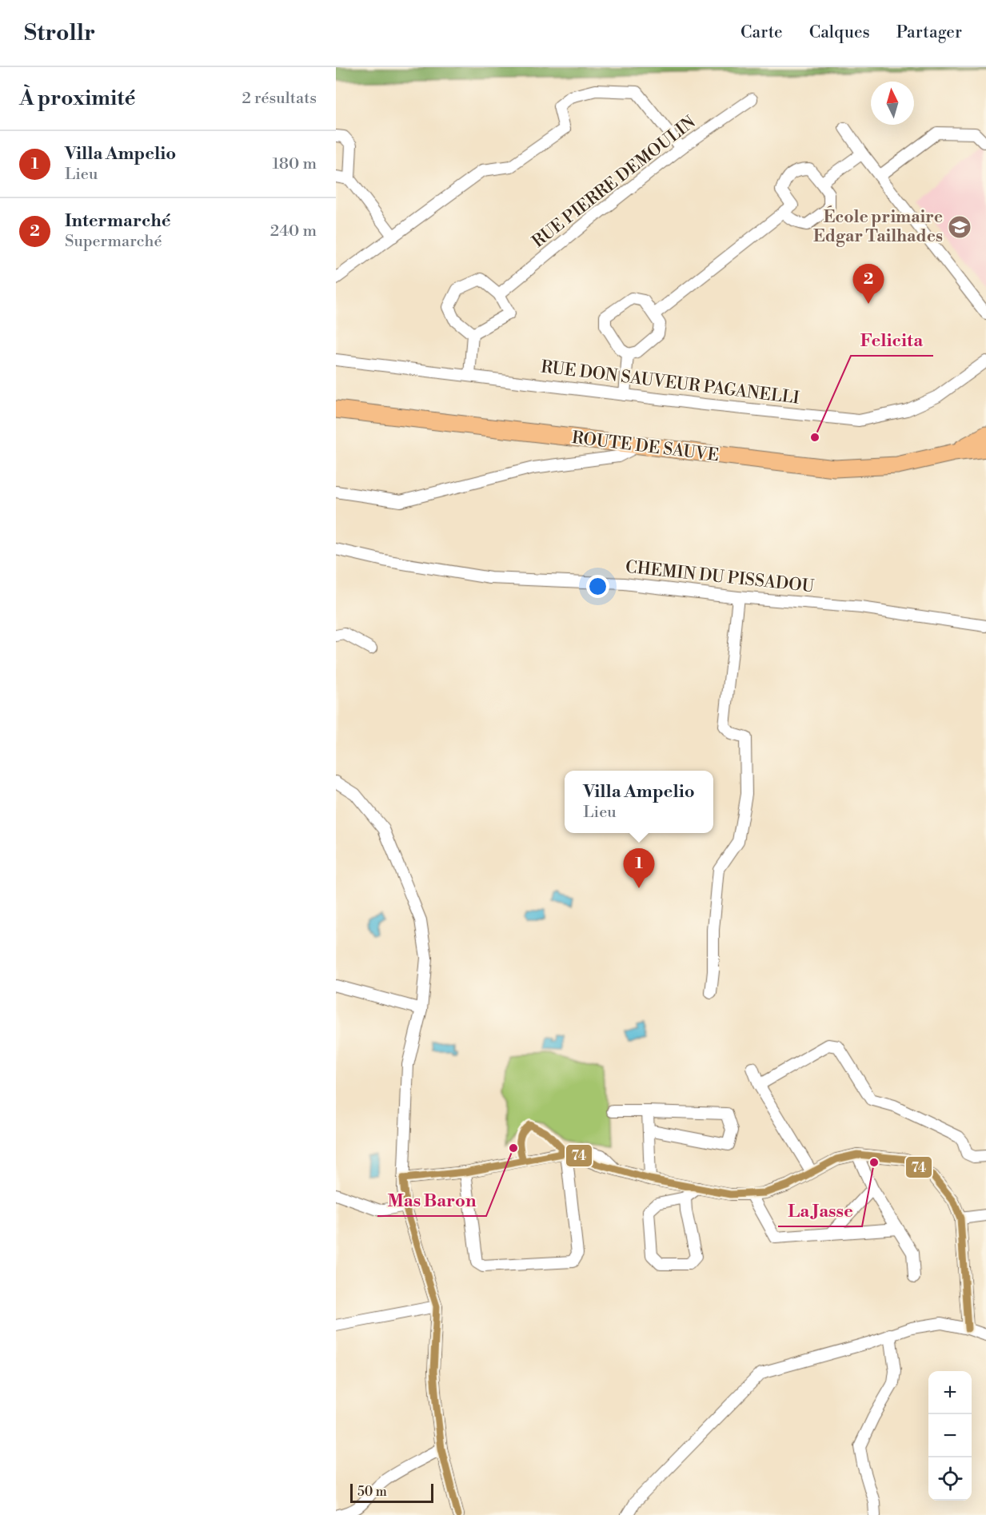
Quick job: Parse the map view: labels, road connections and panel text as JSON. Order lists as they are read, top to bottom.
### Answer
{
  "streets": {
    "main road": ["ROUTE DE SAUVE"],
    "street": ["RUE PIERRE DEMOULIN", "RUE DON SAUVEUR PAGANELLI", "CHEMIN DU PISSADOU"]
  },
  "places": {
    "school or university": ["École primaire Edgar Tailhades"],
    "other": ["Felicita", "Mas Baron", "La Jasse"]
  },
  "lines": ["transit line 74"],
  "scale_bar": "50 m",
  "north": "top",
  "page": {
    "header": "Strollr",
    "nav": ["Carte", "Calques", "Partager"],
    "heading": ["À proximité", "2 résultats"],
    "list": [
      {
        "mark": "1",
        "name": "Villa Ampelio",
        "note": "Lieu",
        "value": "180 m"
      },
      {
        "mark": "2",
        "name": "Intermarché",
        "note": "Supermarché",
        "value": "240 m"
      }
    ],
    "pins": ["2", "1"],
    "popup": ["Villa Ampelio", "Lieu"],
    "map_buttons": ["+", "−"],
    "scale": "50 m"
  }
}
